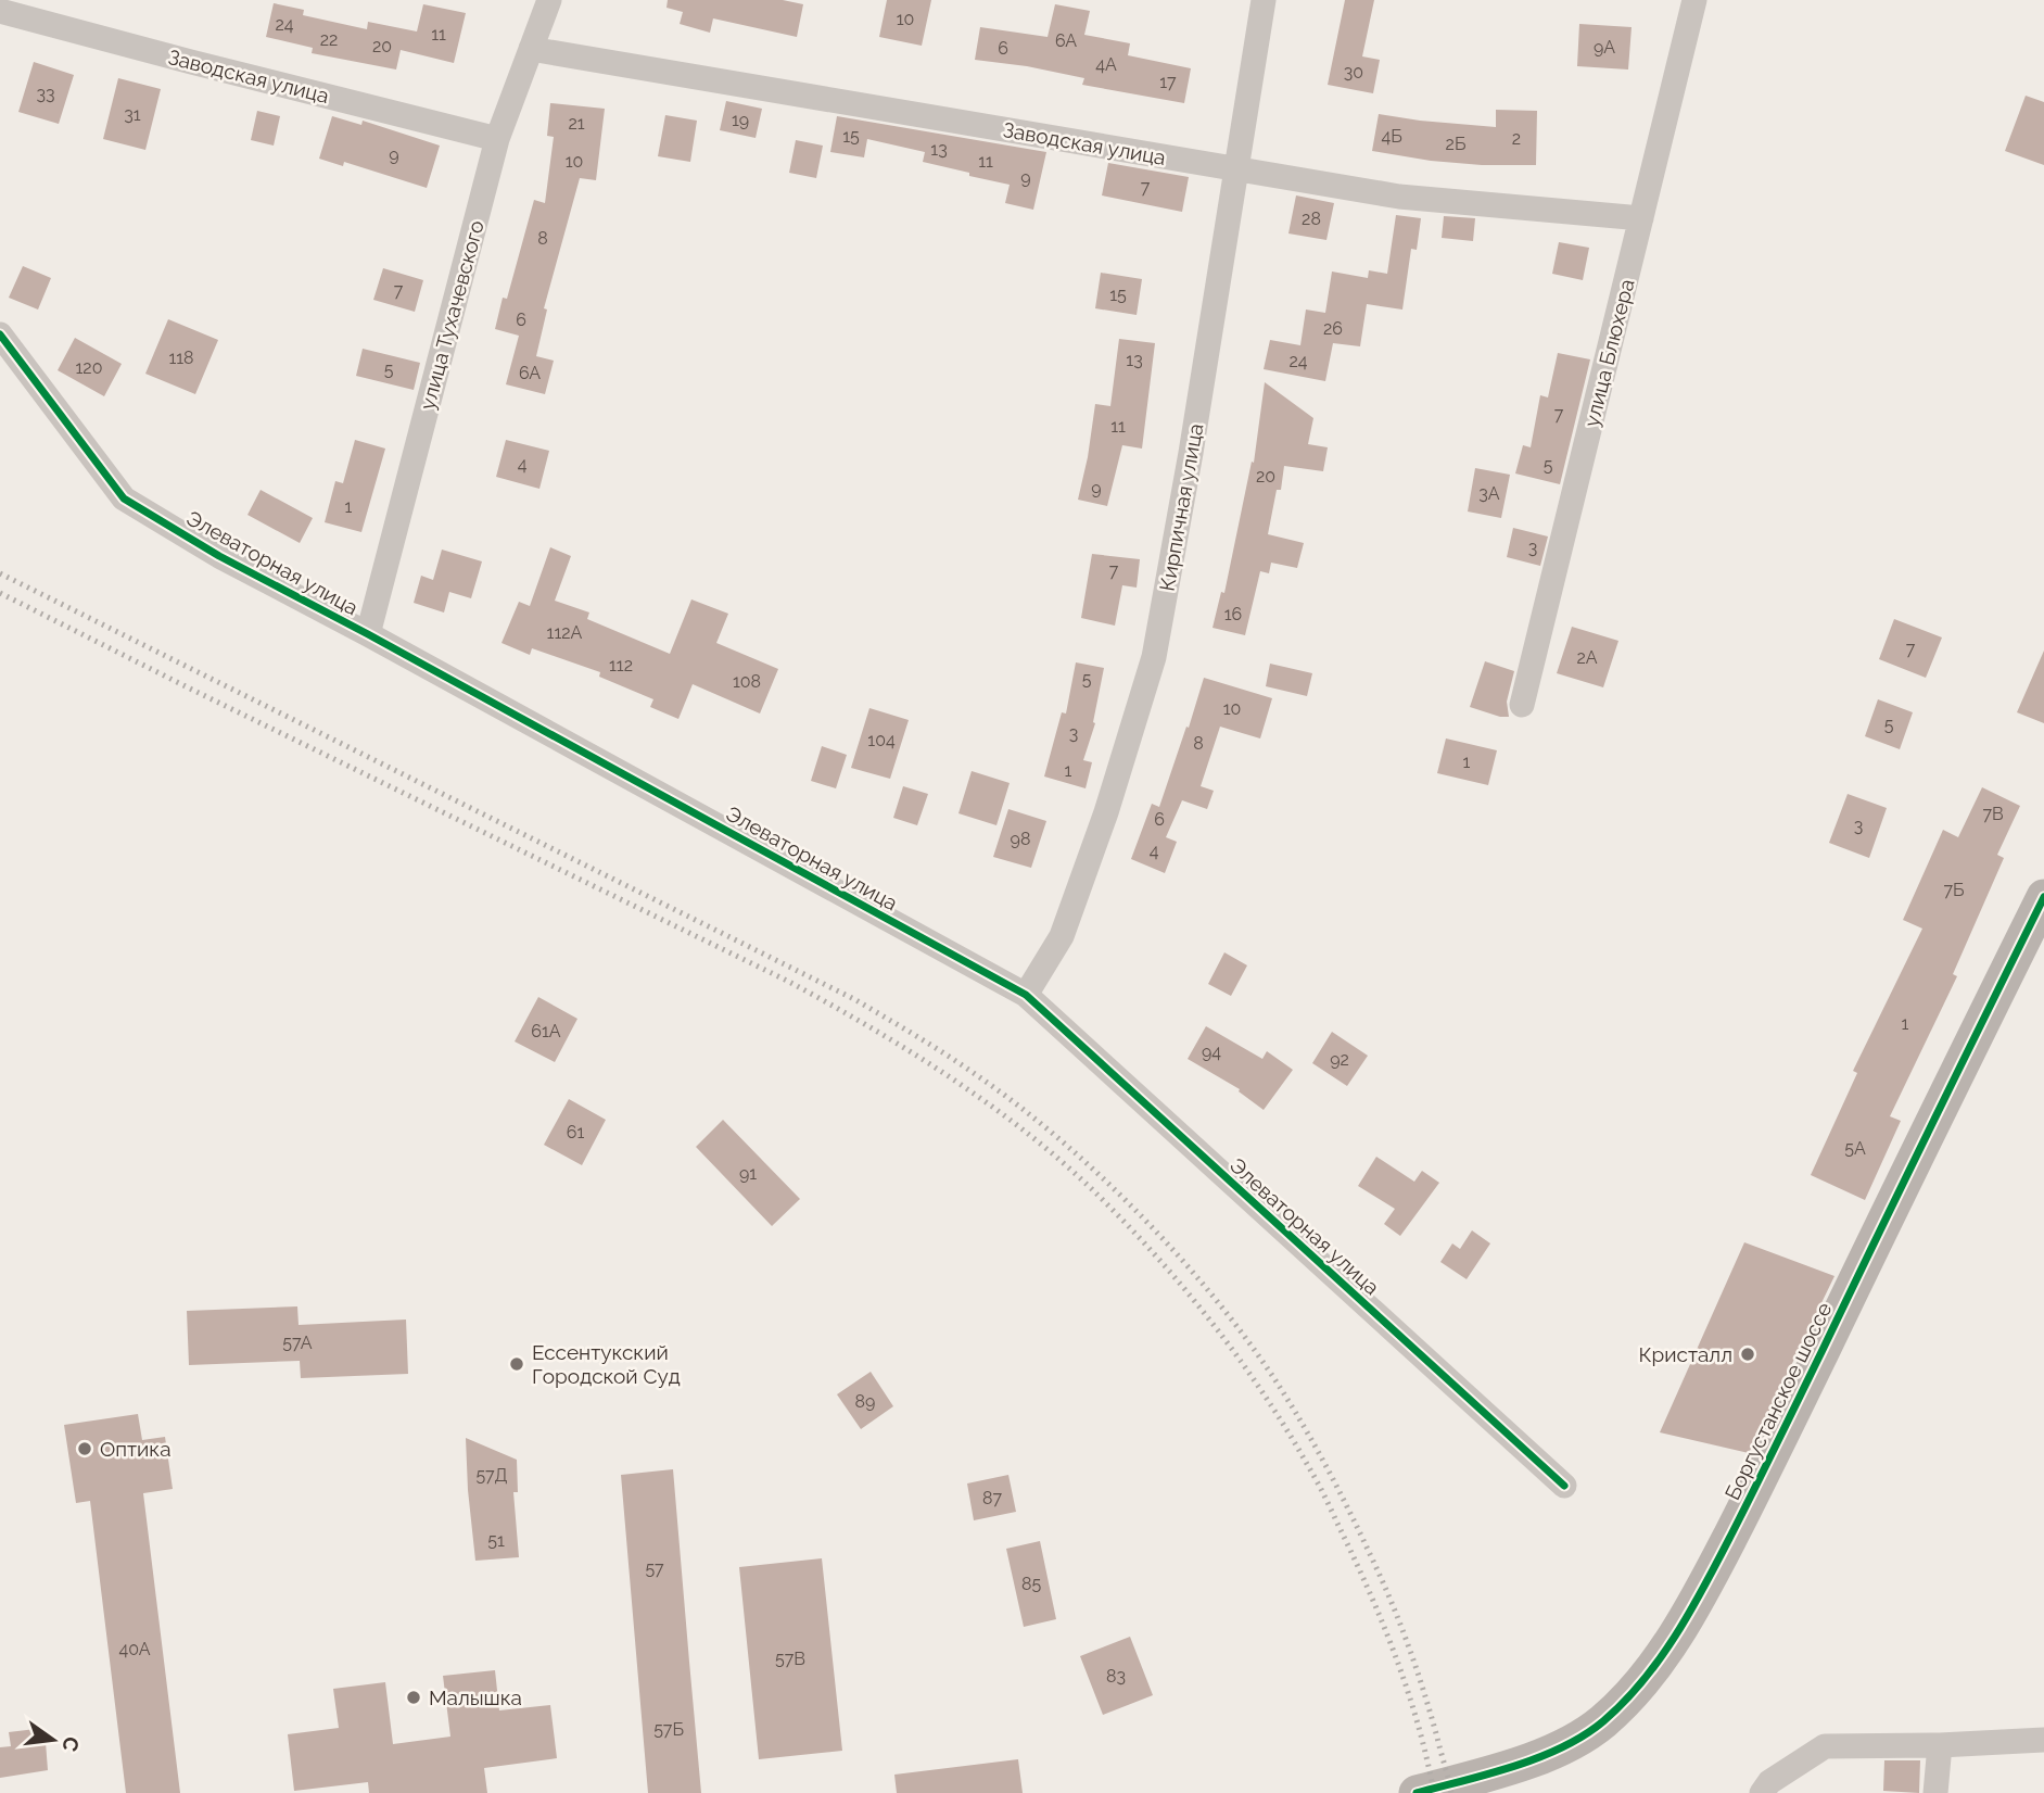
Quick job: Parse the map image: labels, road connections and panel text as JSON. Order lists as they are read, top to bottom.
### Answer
{
  "streets": {
    "street": [
      "Заводская улица",
      "улица Тухачевского",
      "улица Блюхера",
      "Кирпичная улица",
      "Элеваторная улица",
      "Боргустанское шоссе"
    ]
  },
  "crossings": [
    ["Заводская улица", "улица Тухачевского"],
    ["Заводская улица", "улица Блюхера"],
    ["Заводская улица", "Кирпичная улица"],
    ["улица Тухачевского", "Элеваторная улица"],
    ["Кирпичная улица", "Элеваторная улица"]
  ],
  "places": [
    "Кристалл",
    "Ессентукский Городской Суд",
    "Оптика",
    "Малышка"
  ],
  "house_numbers": [
    "10",
    "24",
    "11",
    "22",
    "6А",
    "20",
    "9А",
    "6",
    "4А",
    "30",
    "17",
    "33",
    "31",
    "19",
    "21",
    "15",
    "4Б",
    "2",
    "2Б",
    "13",
    "9",
    "10",
    "11",
    "9",
    "7",
    "28",
    "8",
    "7",
    "15",
    "6",
    "26",
    "118",
    "13",
    "24",
    "120",
    "5",
    "6А",
    "7",
    "11",
    "4",
    "5",
    "20",
    "9",
    "3А",
    "1",
    "3",
    "7",
    "16",
    "112А",
    "7",
    "2А",
    "112",
    "5",
    "108",
    "10",
    "5",
    "3",
    "104",
    "8",
    "1",
    "1",
    "7В",
    "6",
    "3",
    "98",
    "4",
    "7Б",
    "1",
    "61А",
    "94",
    "92",
    "61",
    "5А",
    "91",
    "57А",
    "89",
    "57Д",
    "87",
    "51",
    "57",
    "85",
    "40А",
    "57В",
    "83",
    "57Б"
  ],
  "north": "right"
}
